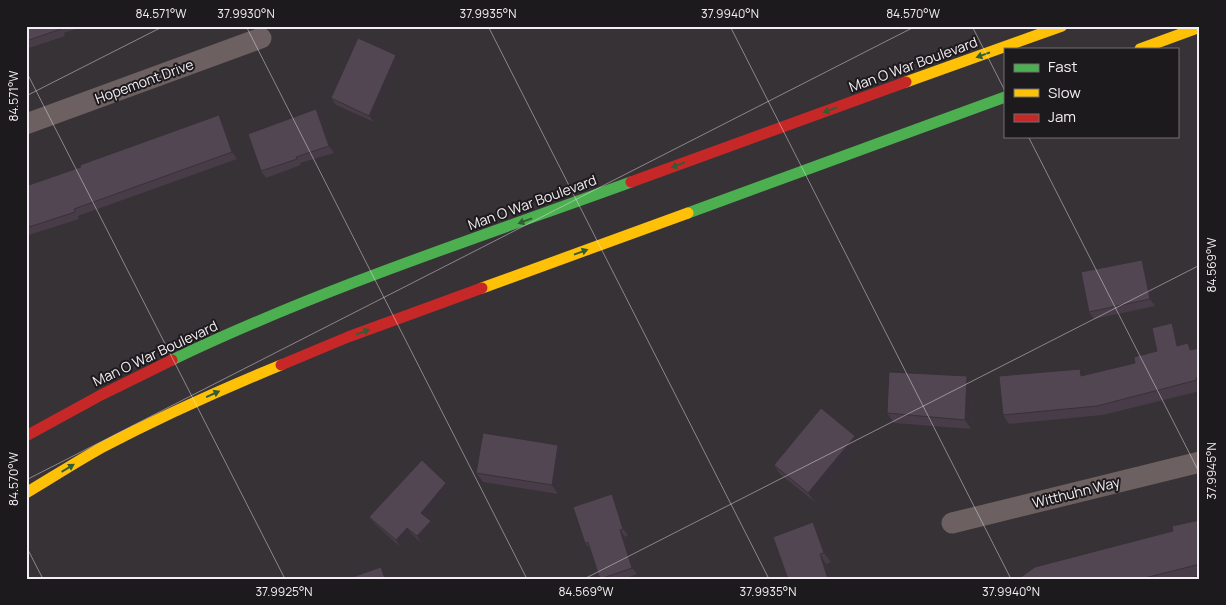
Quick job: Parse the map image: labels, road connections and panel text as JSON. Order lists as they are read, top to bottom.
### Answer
{
  "streets": {
    "main road": ["Man O War Boulevard"],
    "street": ["Hopemont Drive", "Witthuhn Way"]
  },
  "legend": ["Fast", "Slow", "Jam"],
  "coordinates": [
    "84.571°W",
    "37.9930°N",
    "37.9935°N",
    "37.9940°N",
    "84.570°W",
    "84.569°W",
    "37.9945°N",
    "37.9925°N"
  ]
}
